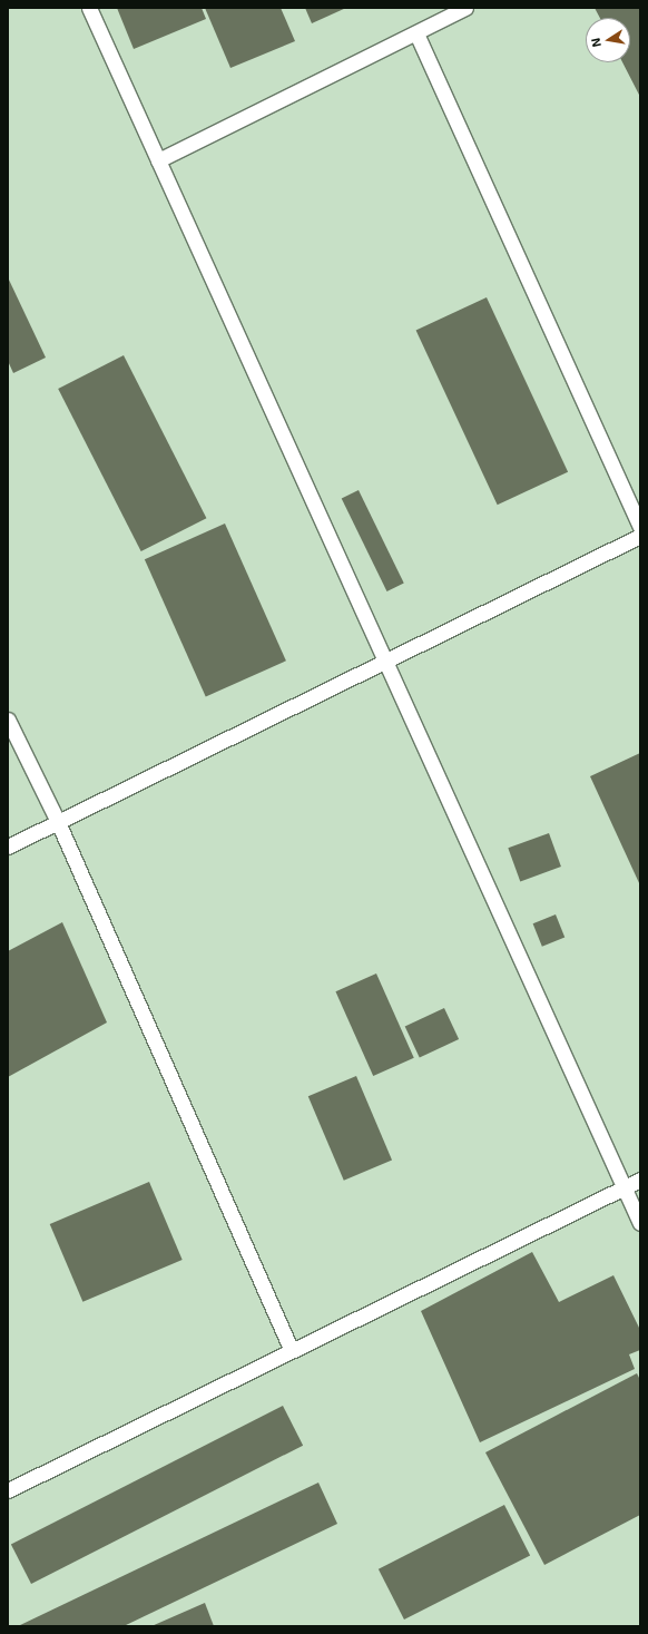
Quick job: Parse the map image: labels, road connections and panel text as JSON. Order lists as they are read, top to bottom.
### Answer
{
  "north": "left"
}
